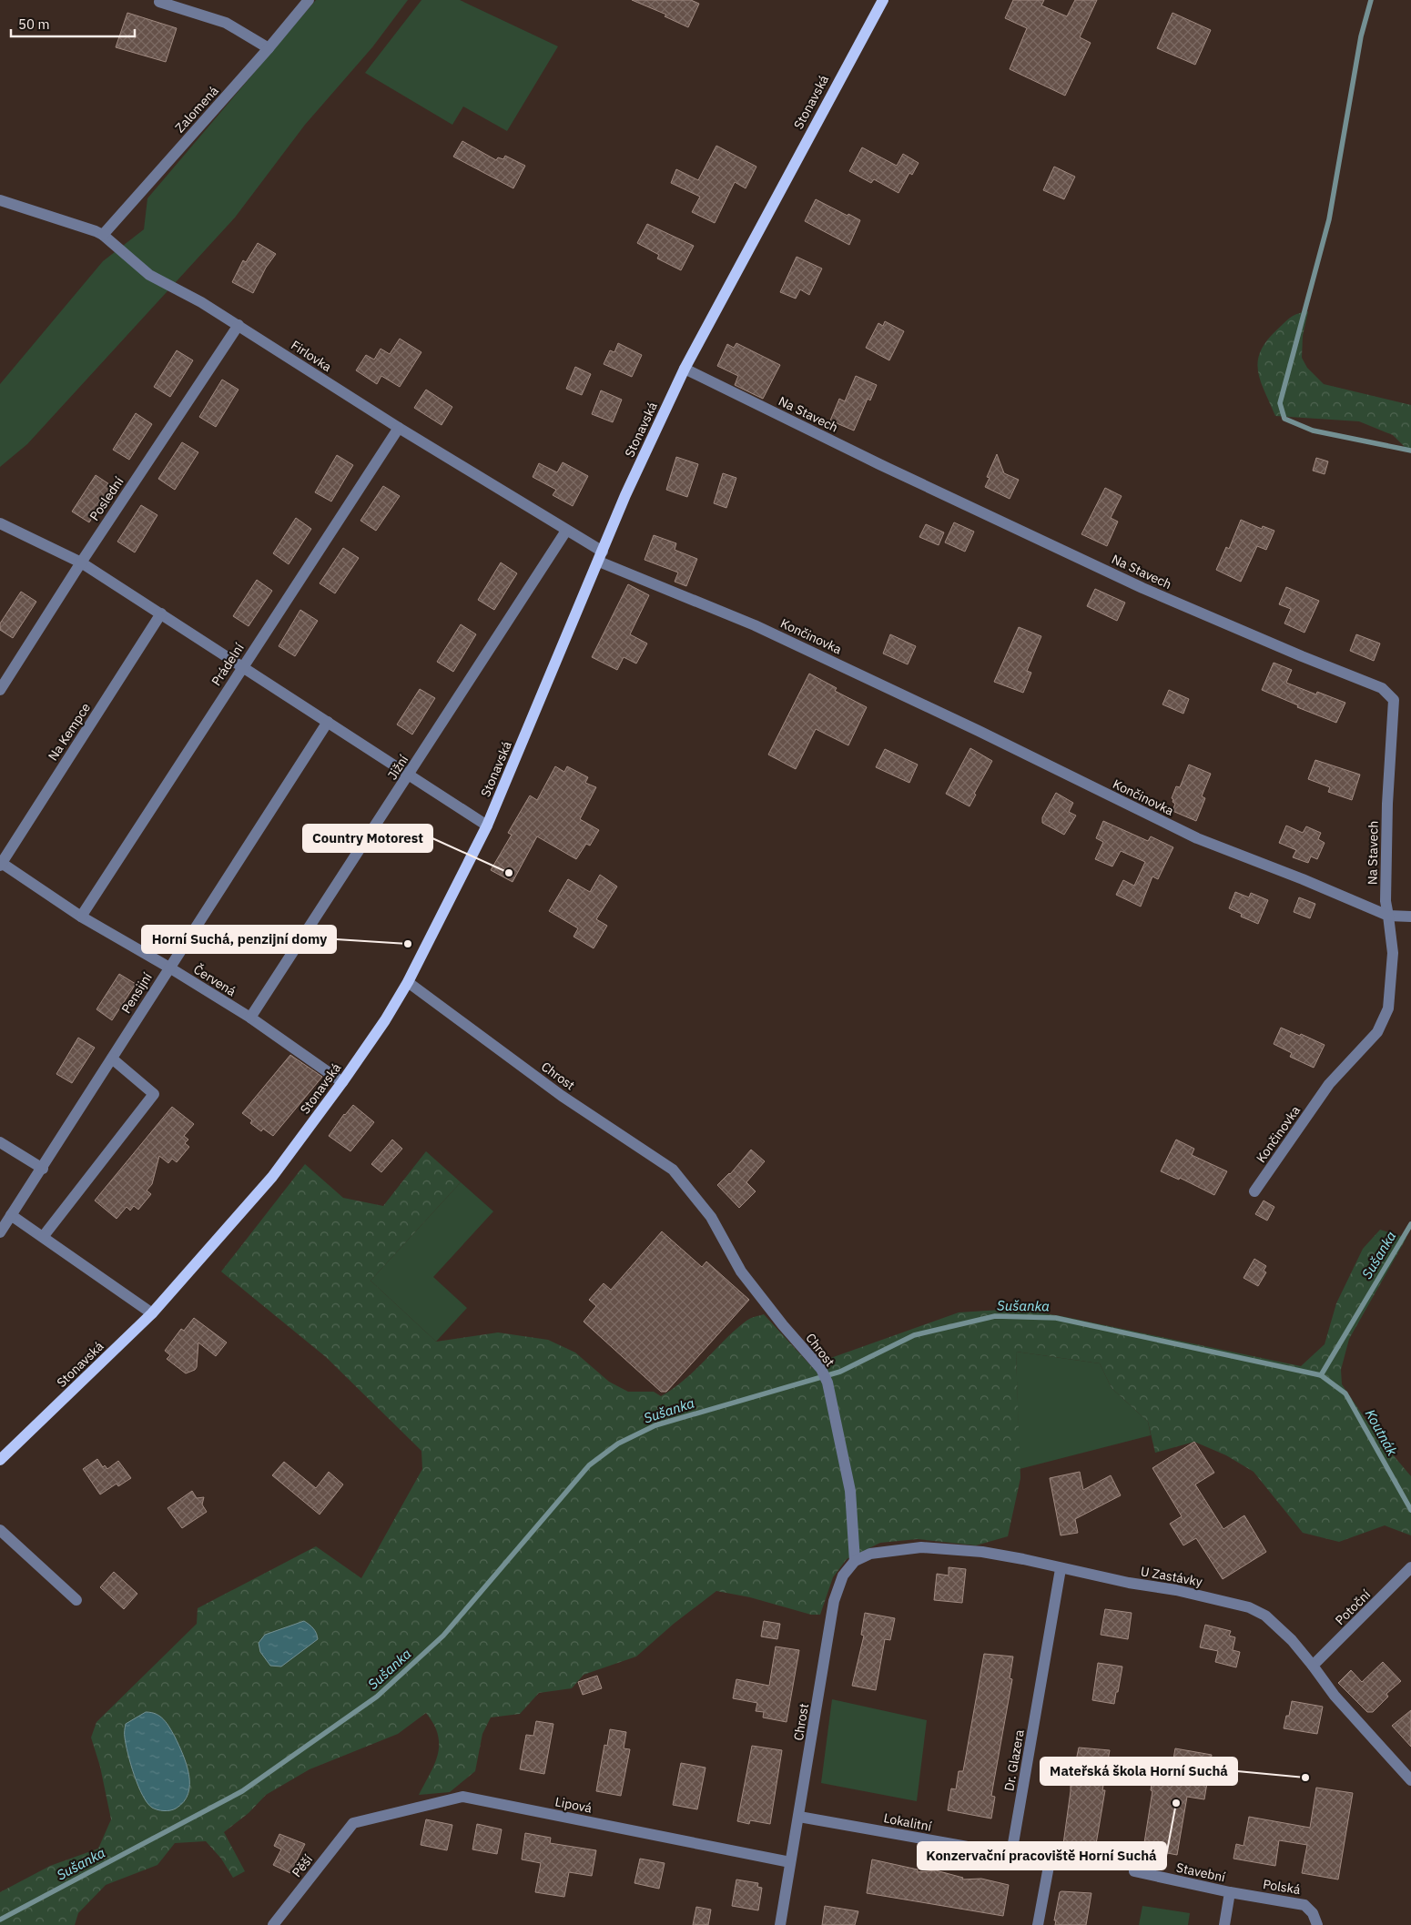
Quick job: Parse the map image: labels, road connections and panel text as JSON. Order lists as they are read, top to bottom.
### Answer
{
  "streets": {
    "main road": ["Stonavská"],
    "street": [
      "Zalomená",
      "Firlovka",
      "Na Stavech",
      "Poslední",
      "Končinovka",
      "Prádelní",
      "Na Kempce",
      "Jižní",
      "Červená",
      "Pensijní",
      "Chrost",
      "U Zastávky",
      "Potoční",
      "Dr. Glazera",
      "Lipová",
      "Lokalitní",
      "Pěší",
      "Stavební",
      "Polská"
    ]
  },
  "crossings": [
    ["Stonavská", "Firlovka"],
    ["Stonavská", "Na Stavech"],
    ["Stonavská", "Končinovka"],
    ["Stonavská", "Červená"],
    ["Stonavská", "Chrost"],
    ["Zalomená", "Firlovka"],
    ["Firlovka", "Poslední"],
    ["Firlovka", "Končinovka"],
    ["Firlovka", "Prádelní"],
    ["Firlovka", "Jižní"],
    ["Na Stavech", "Končinovka"],
    ["Prádelní", "Červená"],
    ["Na Kempce", "Červená"],
    ["Jižní", "Červená"],
    ["Červená", "Pensijní"],
    ["Chrost", "U Zastávky"],
    ["Chrost", "Lipová"],
    ["Chrost", "Lokalitní"],
    ["U Zastávky", "Potoční"],
    ["U Zastávky", "Dr. Glazera"],
    ["Dr. Glazera", "Lokalitní"],
    ["Lipová", "Pěší"],
    ["Stavební", "Polská"]
  ],
  "water": ["Sušanka", "Koutnák"],
  "places": [
    "Country Motorest",
    "Horní Suchá, penzijní domy",
    "Mateřská škola Horní Suchá",
    "Konzervační pracoviště Horní Suchá"
  ],
  "scale_bar": "50 m"
}
